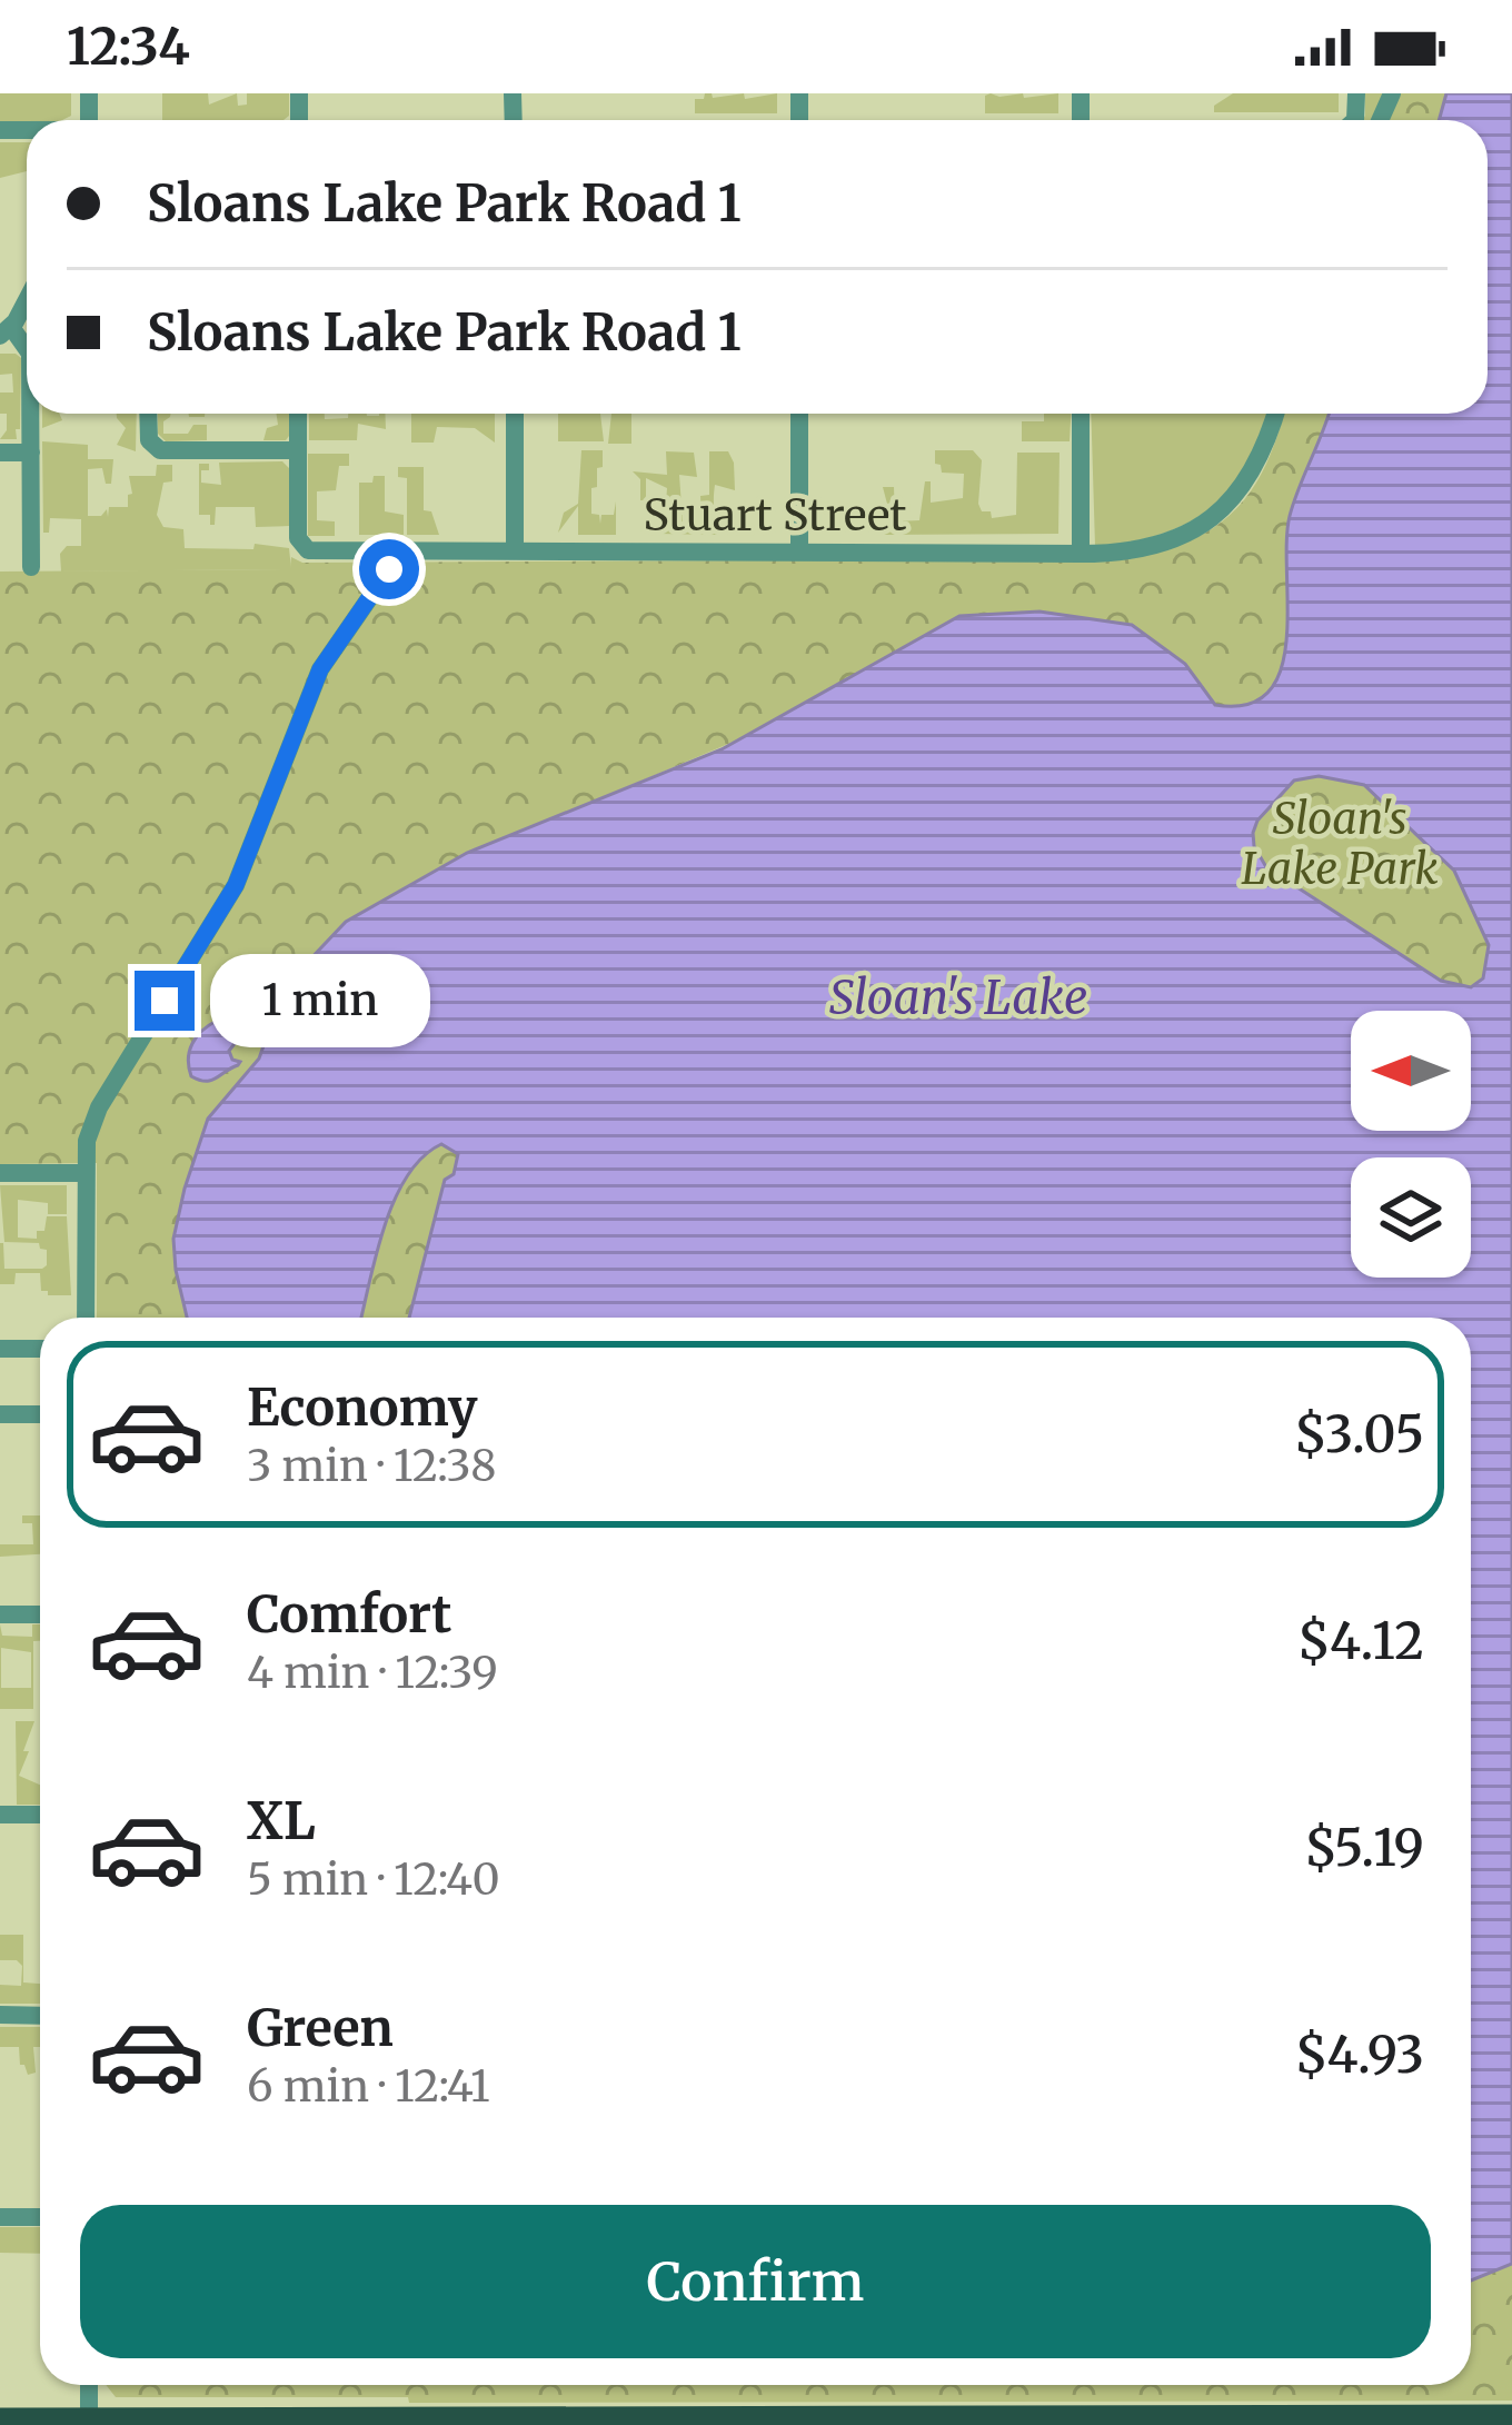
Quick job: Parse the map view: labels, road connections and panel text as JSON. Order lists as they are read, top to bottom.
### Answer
{
  "streets": {
    "street": ["Stuart Street"]
  },
  "water": ["Sloan's Lake"],
  "parks": ["Sloan's Lake Park"],
  "north": "left",
  "page": {
    "status": "12:34",
    "banner": ["Sloans Lake Park Road 1", "Sloans Lake Park Road 1"],
    "bubble": "1 min",
    "list": [
      {
        "name": "Economy",
        "note": "3 min · 12:38",
        "value": "$3.05"
      },
      {
        "name": "Comfort",
        "note": "4 min · 12:39",
        "value": "$4.12"
      },
      {
        "name": "XL",
        "note": "5 min · 12:40",
        "value": "$5.19"
      },
      {
        "name": "Green",
        "note": "6 min · 12:41",
        "value": "$4.93"
      }
    ],
    "buttons": "Confirm"
  }
}
